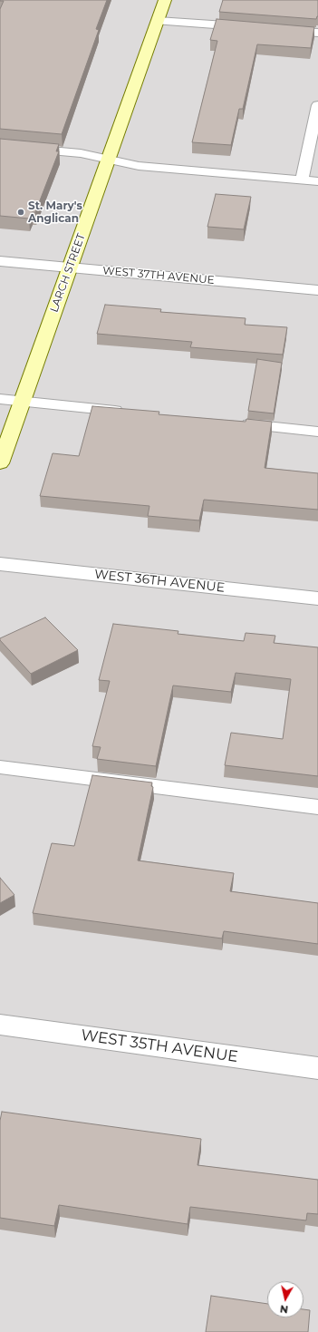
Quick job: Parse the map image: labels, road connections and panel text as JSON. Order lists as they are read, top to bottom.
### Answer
{
  "streets": {
    "street": [
      "LARCH STREET",
      "WEST 37TH AVENUE",
      "WEST 36TH AVENUE",
      "WEST 35TH AVENUE"
    ]
  },
  "crossings": [
    ["LARCH STREET", "WEST 37TH AVENUE"]
  ],
  "places": ["St. Mary's Anglican"],
  "north": "bottom"
}
